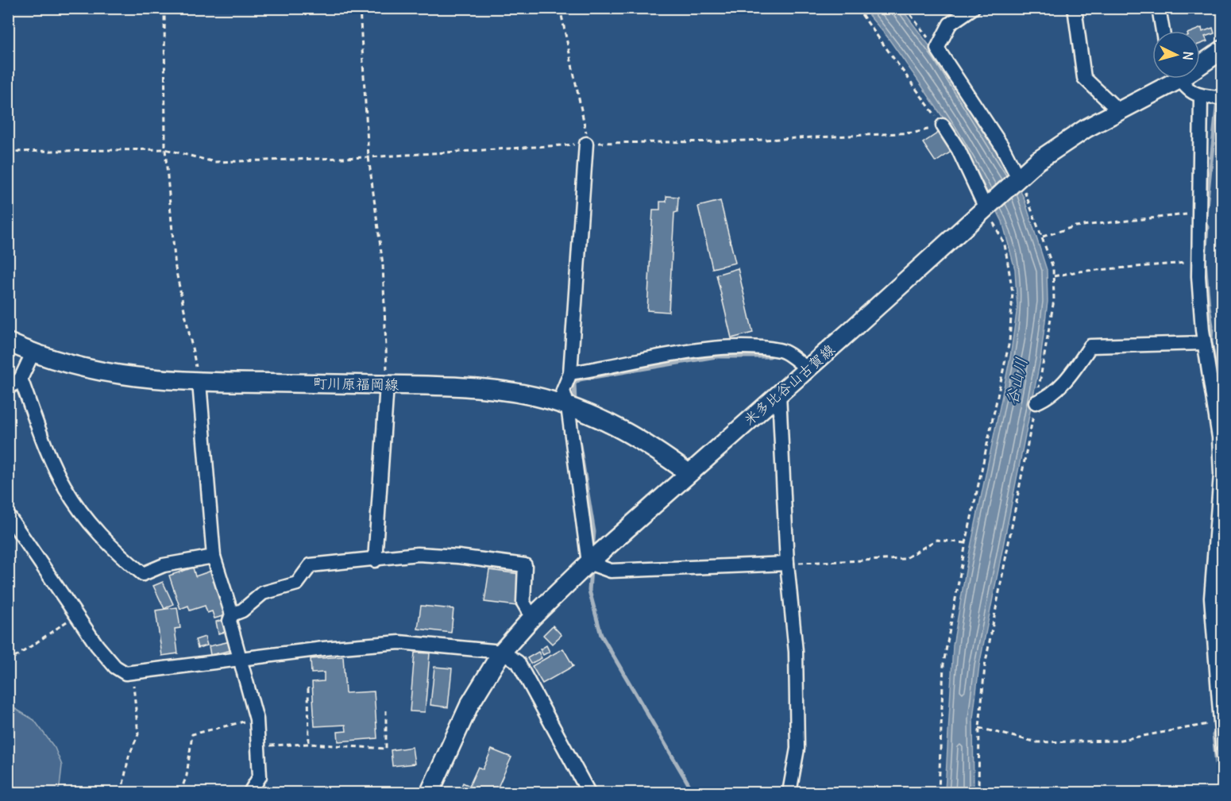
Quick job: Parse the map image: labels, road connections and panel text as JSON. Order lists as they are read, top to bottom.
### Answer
{
  "streets": {
    "main road": ["町川原福岡線", "米多比谷山古賀線"]
  },
  "crossings": [
    ["町川原福岡線", "米多比谷山古賀線"]
  ],
  "water": ["谷山川"],
  "north": "right"
}
